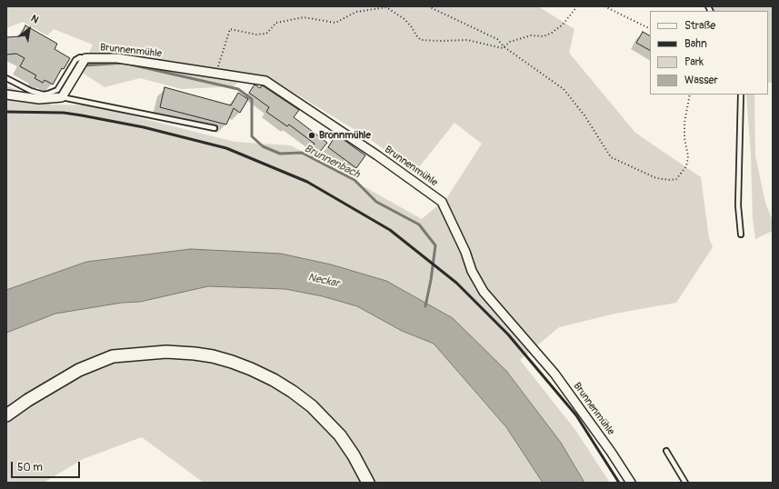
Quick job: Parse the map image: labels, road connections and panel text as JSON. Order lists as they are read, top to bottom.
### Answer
{
  "streets": {
    "street": ["Brunnenmühle"]
  },
  "water": ["Brunnenbach", "Neckar"],
  "places": ["Bronnmühle"],
  "legend": [
    "Straße",
    "Bahn",
    "Park",
    "Wasser"
  ],
  "scale_bar": "50 m",
  "north": "top right"
}
